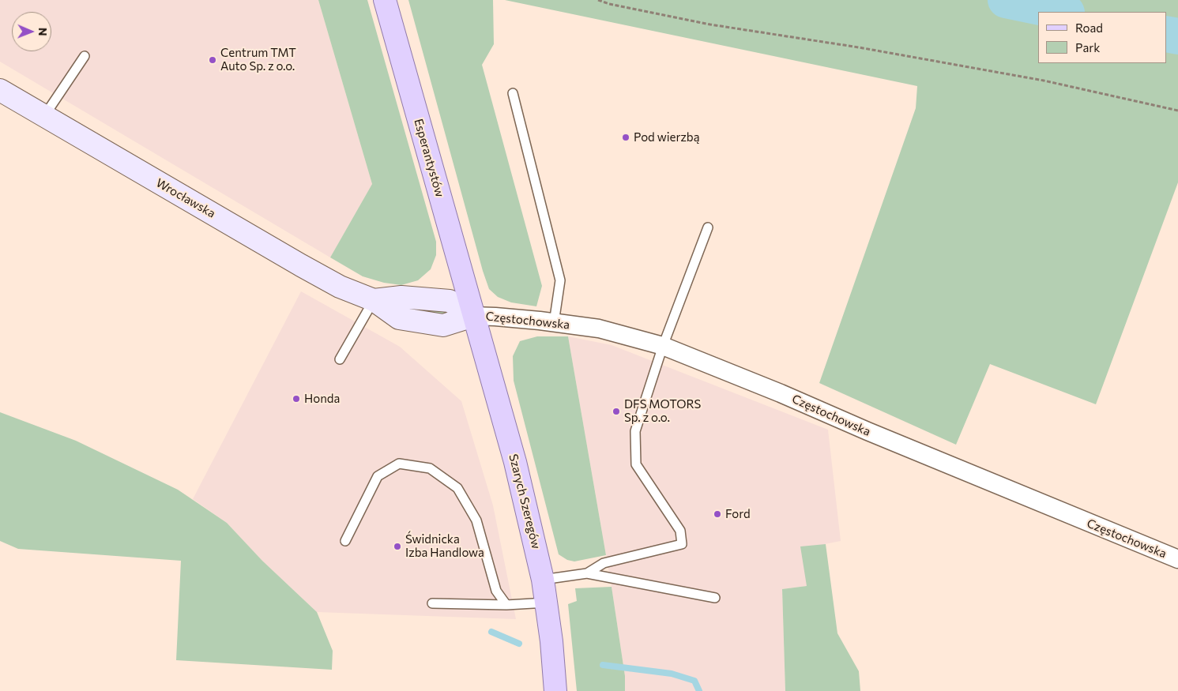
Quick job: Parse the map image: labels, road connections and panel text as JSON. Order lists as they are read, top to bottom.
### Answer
{
  "streets": {
    "main road": ["Esperantystów", "Szarych Szeregów"],
    "street": ["Wrocławska", "Częstochowska"]
  },
  "crossings": [
    ["Esperantystów", "Wrocławska"],
    ["Esperantystów", "Częstochowska"],
    ["Esperantystów", "Szarych Szeregów"],
    ["Wrocławska", "Częstochowska"],
    ["Wrocławska", "Szarych Szeregów"],
    ["Częstochowska", "Szarych Szeregów"]
  ],
  "places": [
    "Centrum TMT Auto Sp. z o.o.",
    "Pod wierzbą",
    "Honda",
    "DFS MOTORS Sp. z o.o.",
    "Ford",
    "Świdnicka Izba Handlowa"
  ],
  "legend": ["Road", "Park"],
  "north": "right"
}
